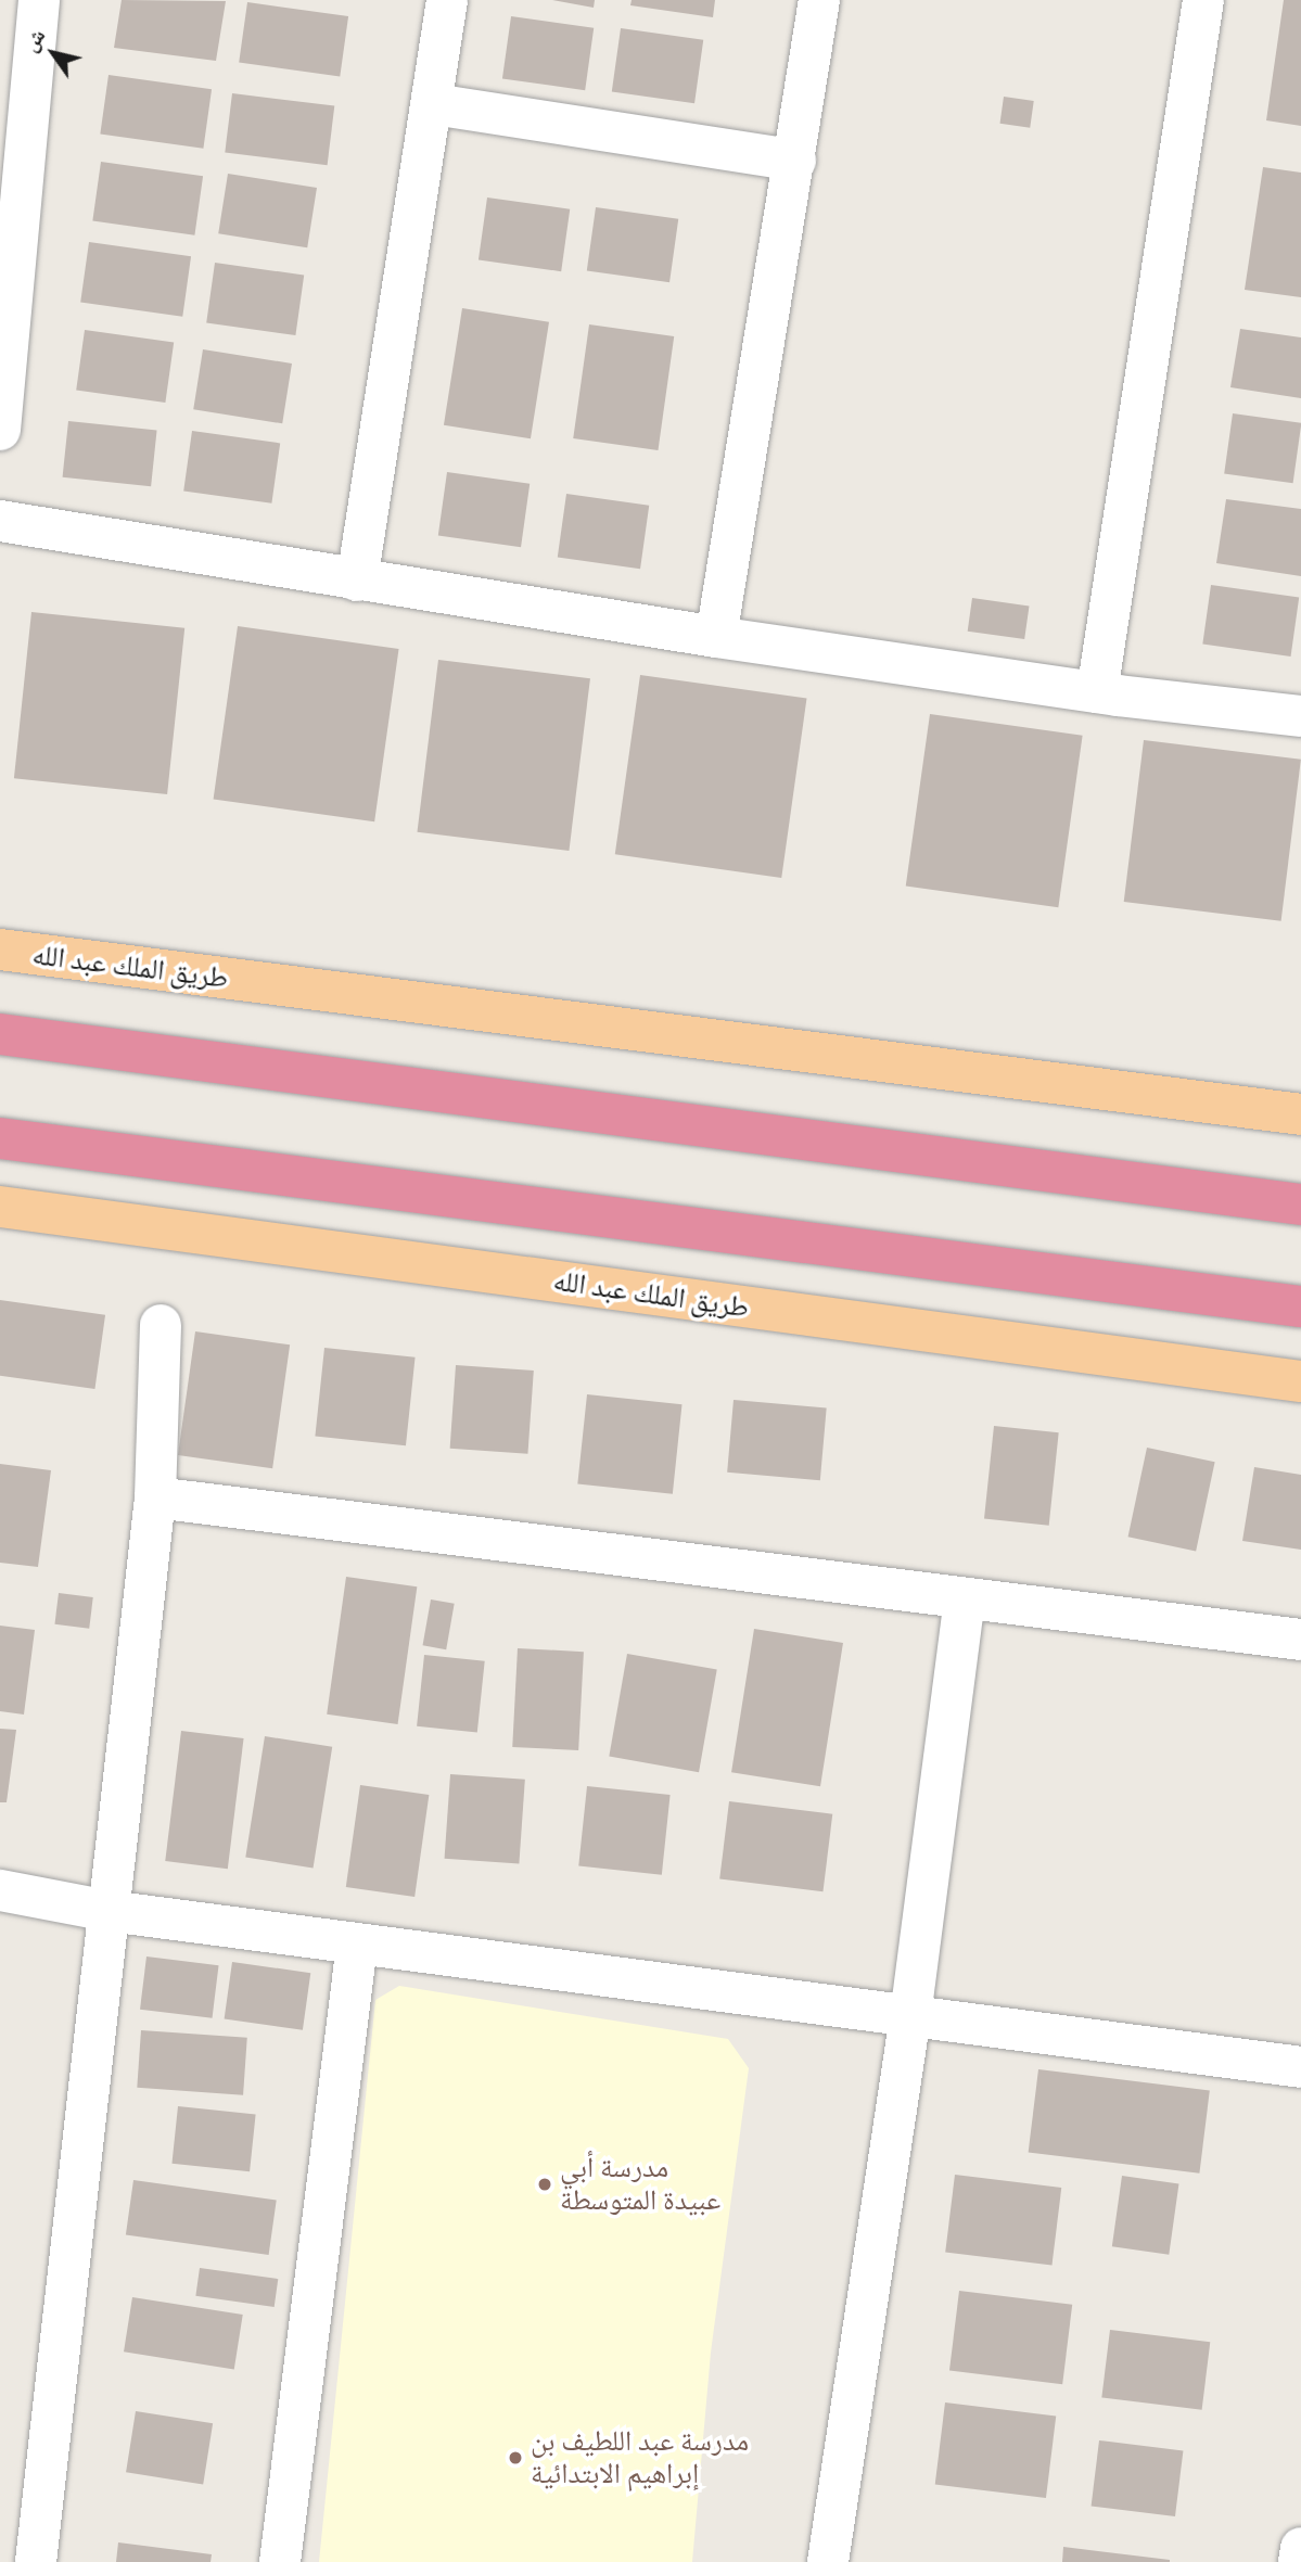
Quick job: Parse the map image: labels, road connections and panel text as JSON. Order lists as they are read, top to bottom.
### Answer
{
  "streets": {
    "main road": ["طريق الملك عبد الله"]
  },
  "places": ["مدرسة أبي عبيدة المتوسطة", "مدرسة عبد اللطيف بن إبراهيم الابتدائية"],
  "north": "top left"
}
